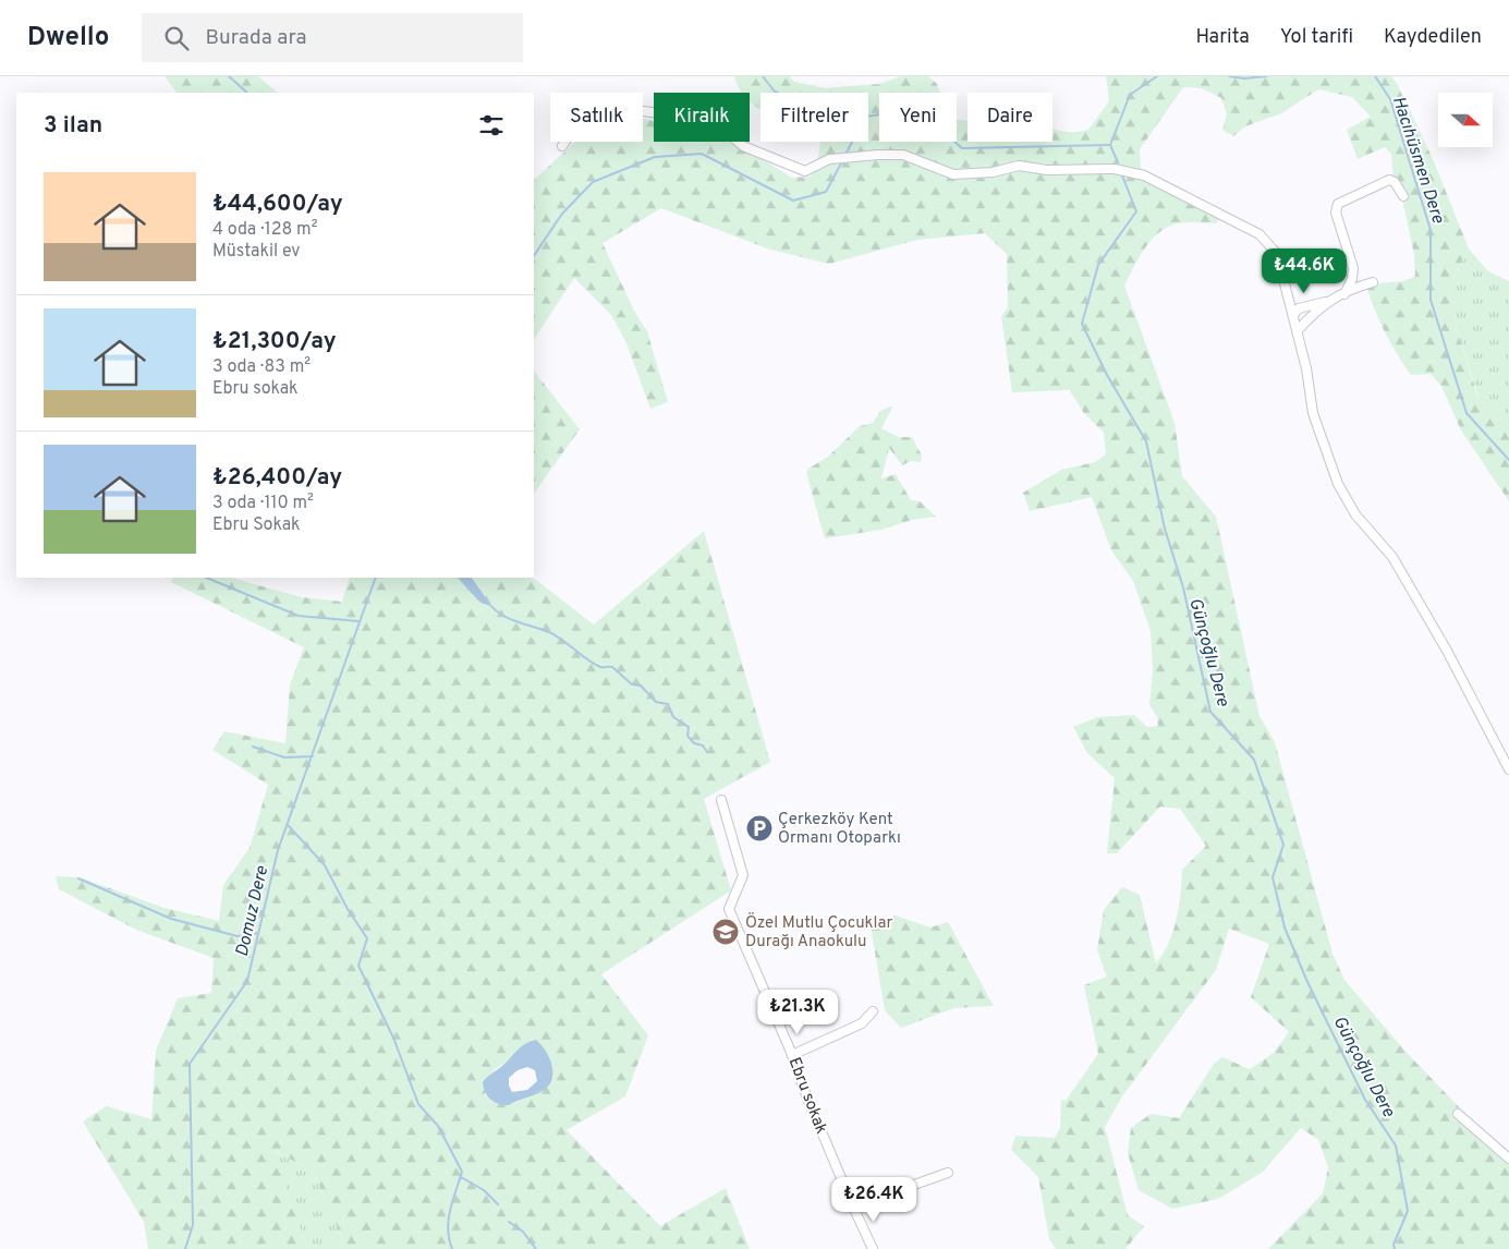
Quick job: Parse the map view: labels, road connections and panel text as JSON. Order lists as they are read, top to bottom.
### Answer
{
  "streets": {
    "street": ["Ebru sokak"]
  },
  "water": ["Hacıhüsmen Dere", "Günçoğlu Dere", "Domuz Dere"],
  "places": {
    "parking": ["Çerkezköy Kent Ormanı Otoparkı"],
    "school or university": ["Özel Mutlu Çocuklar Durağı Anaokulu"]
  },
  "north": "right",
  "page": {
    "header": "Dwello",
    "search": "Burada ara",
    "nav": ["Harita", "Yol tarifi", "Kaydedilen"],
    "chip": [
      "Satılık",
      "Kiralık",
      "Filtreler",
      "Yeni",
      "Daire"
    ],
    "heading": "3 ilan",
    "list": [
      {
        "name": "₺44,600/ay",
        "note": "4 oda · 128 m² · Müstakil ev"
      },
      {
        "name": "₺21,300/ay",
        "note": "3 oda · 83 m² · Ebru sokak"
      },
      {
        "name": "₺26,400/ay",
        "note": "3 oda · 110 m² · Ebru Sokak"
      }
    ],
    "price": ["₺44.6K", "₺21.3K", "₺26.4K"]
  }
}
